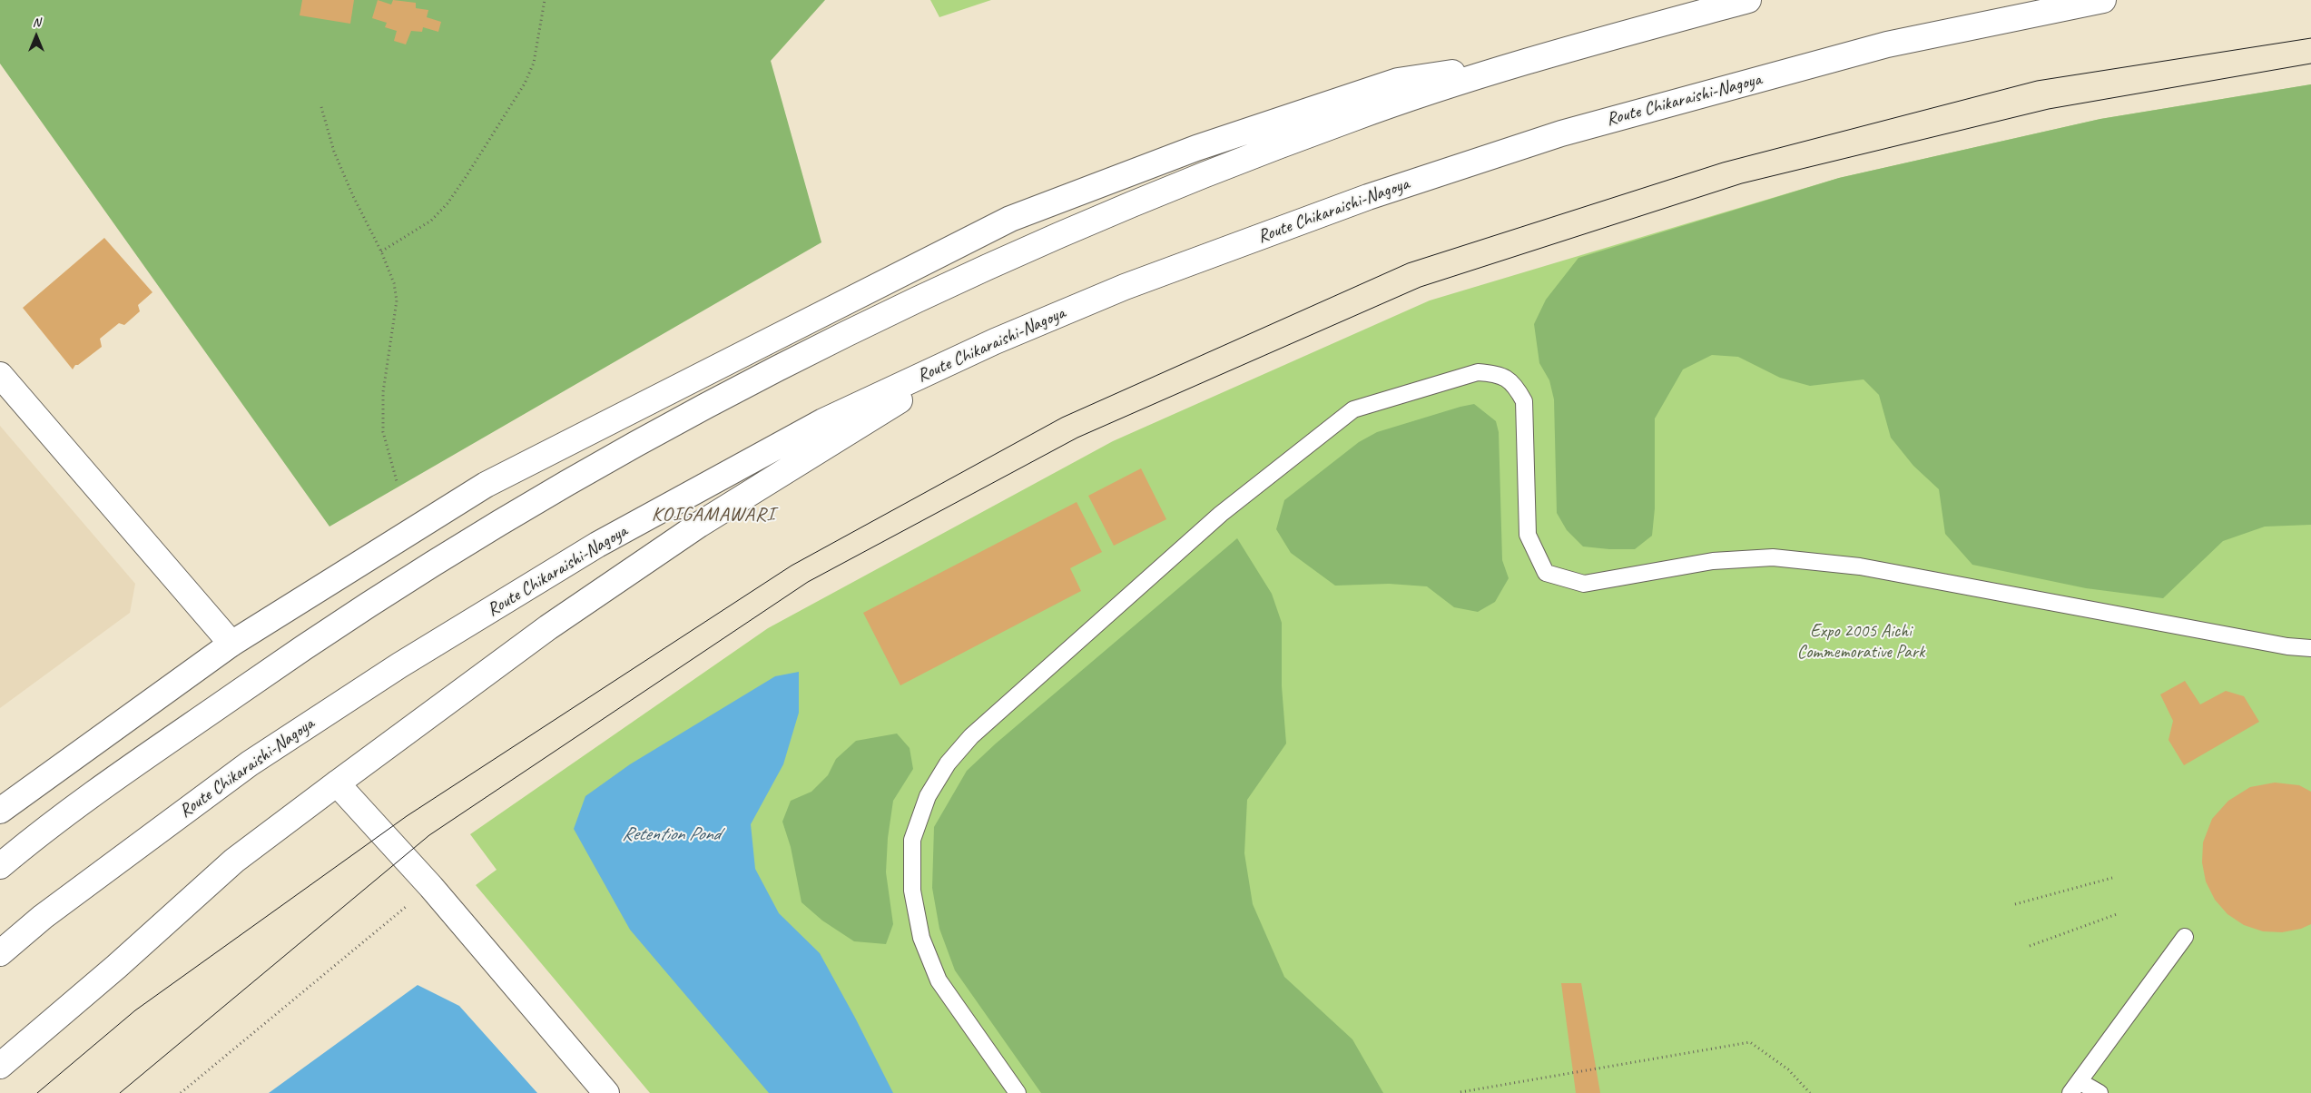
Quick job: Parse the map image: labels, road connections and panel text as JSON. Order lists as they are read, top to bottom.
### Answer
{
  "streets": {
    "main road": ["Route Chikaraishi-Nagoya"]
  },
  "districts": ["KOIGAMAWARI"],
  "water": ["Retention Pond"],
  "parks": ["Expo 2005 Aichi Commemorative Park"],
  "north": "top"
}
